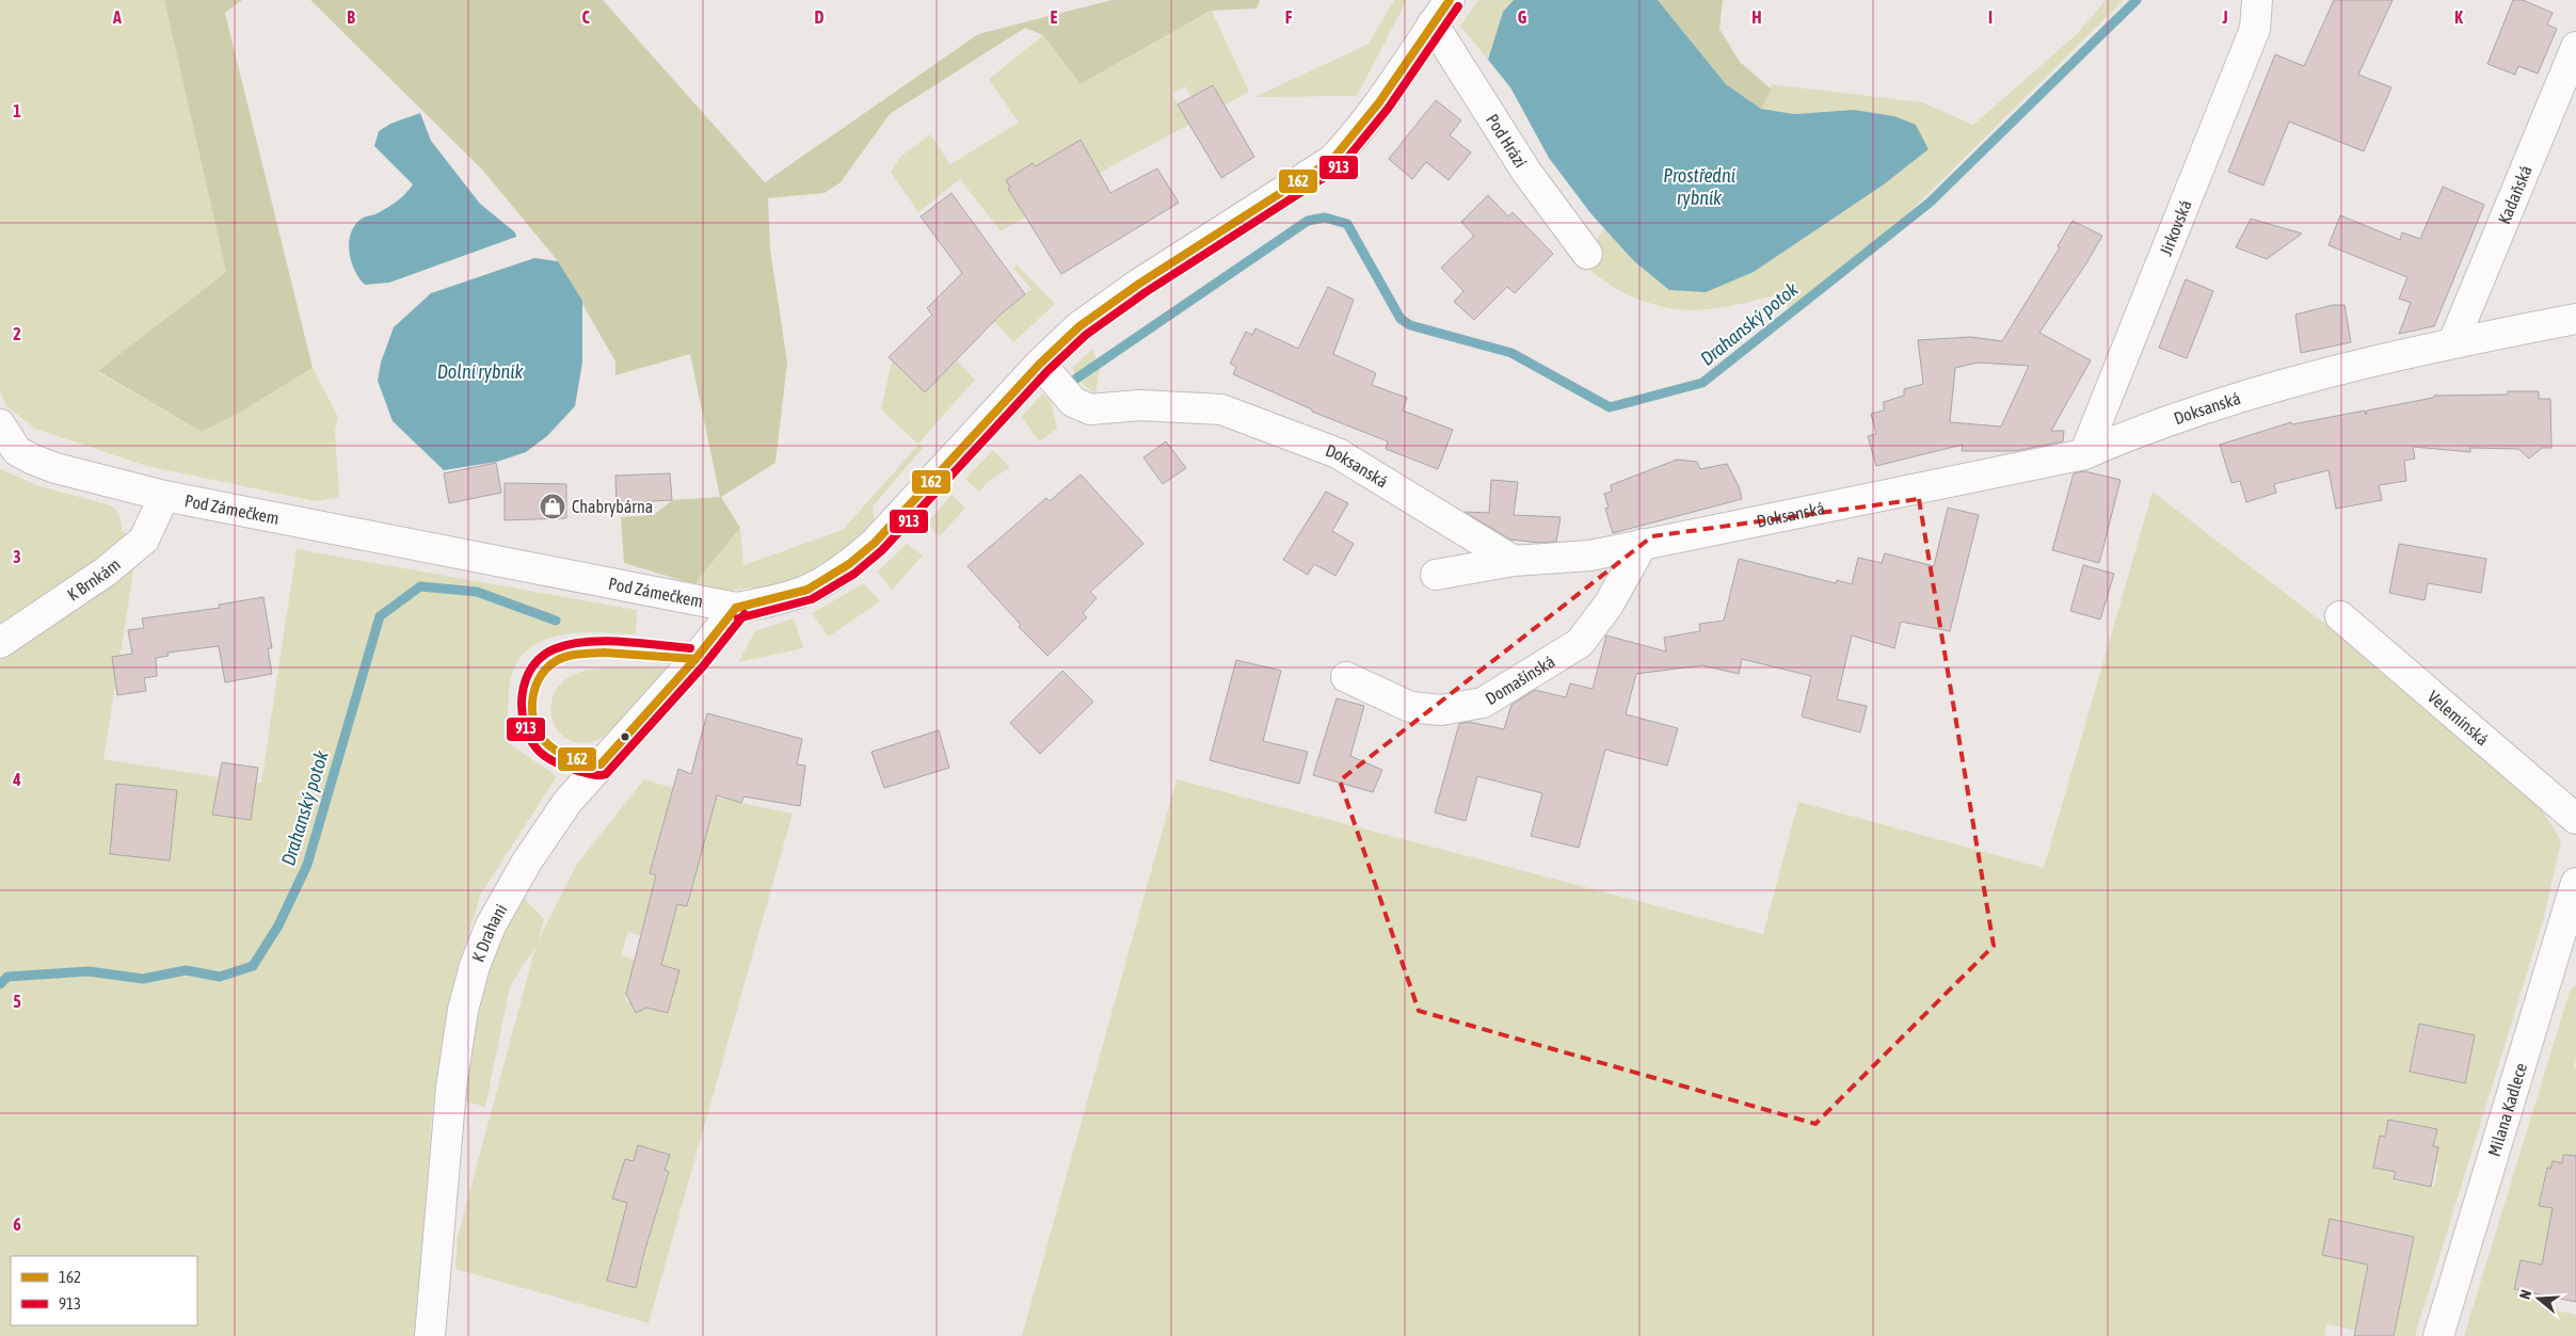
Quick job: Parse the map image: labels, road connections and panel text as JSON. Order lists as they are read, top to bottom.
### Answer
{
  "streets": {
    "street": [
      "Pod Hrází",
      "Kadaňská",
      "Jirkovská",
      "Doksanská",
      "Pod Zámečkem",
      "K Brnkám",
      "Domašínská",
      "Velemínská",
      "K Drahani",
      "Milana Kadlece"
    ]
  },
  "crossings": [
    ["Pod Hrází", "Pod Zámečkem"],
    ["Kadaňská", "Doksanská"],
    ["Jirkovská", "Doksanská"],
    ["Doksanská", "Pod Zámečkem"],
    ["Doksanská", "Domašínská"],
    ["Pod Zámečkem", "K Brnkám"],
    ["Pod Zámečkem", "K Drahani"]
  ],
  "water": ["Prostřední rybník", "Drahanský potok", "Dolní rybník"],
  "places": {
    "shop": ["Chabrybárna"]
  },
  "lines": ["transit line 162", "transit line 913"],
  "legend": ["162", "913"],
  "north": "left",
  "grid": {
    "columns": [
      "A",
      "B",
      "C",
      "D",
      "E",
      "F",
      "G",
      "H",
      "I",
      "J",
      "K"
    ],
    "rows": [
      "1",
      "2",
      "3",
      "4",
      "5",
      "6"
    ]
  }
}
